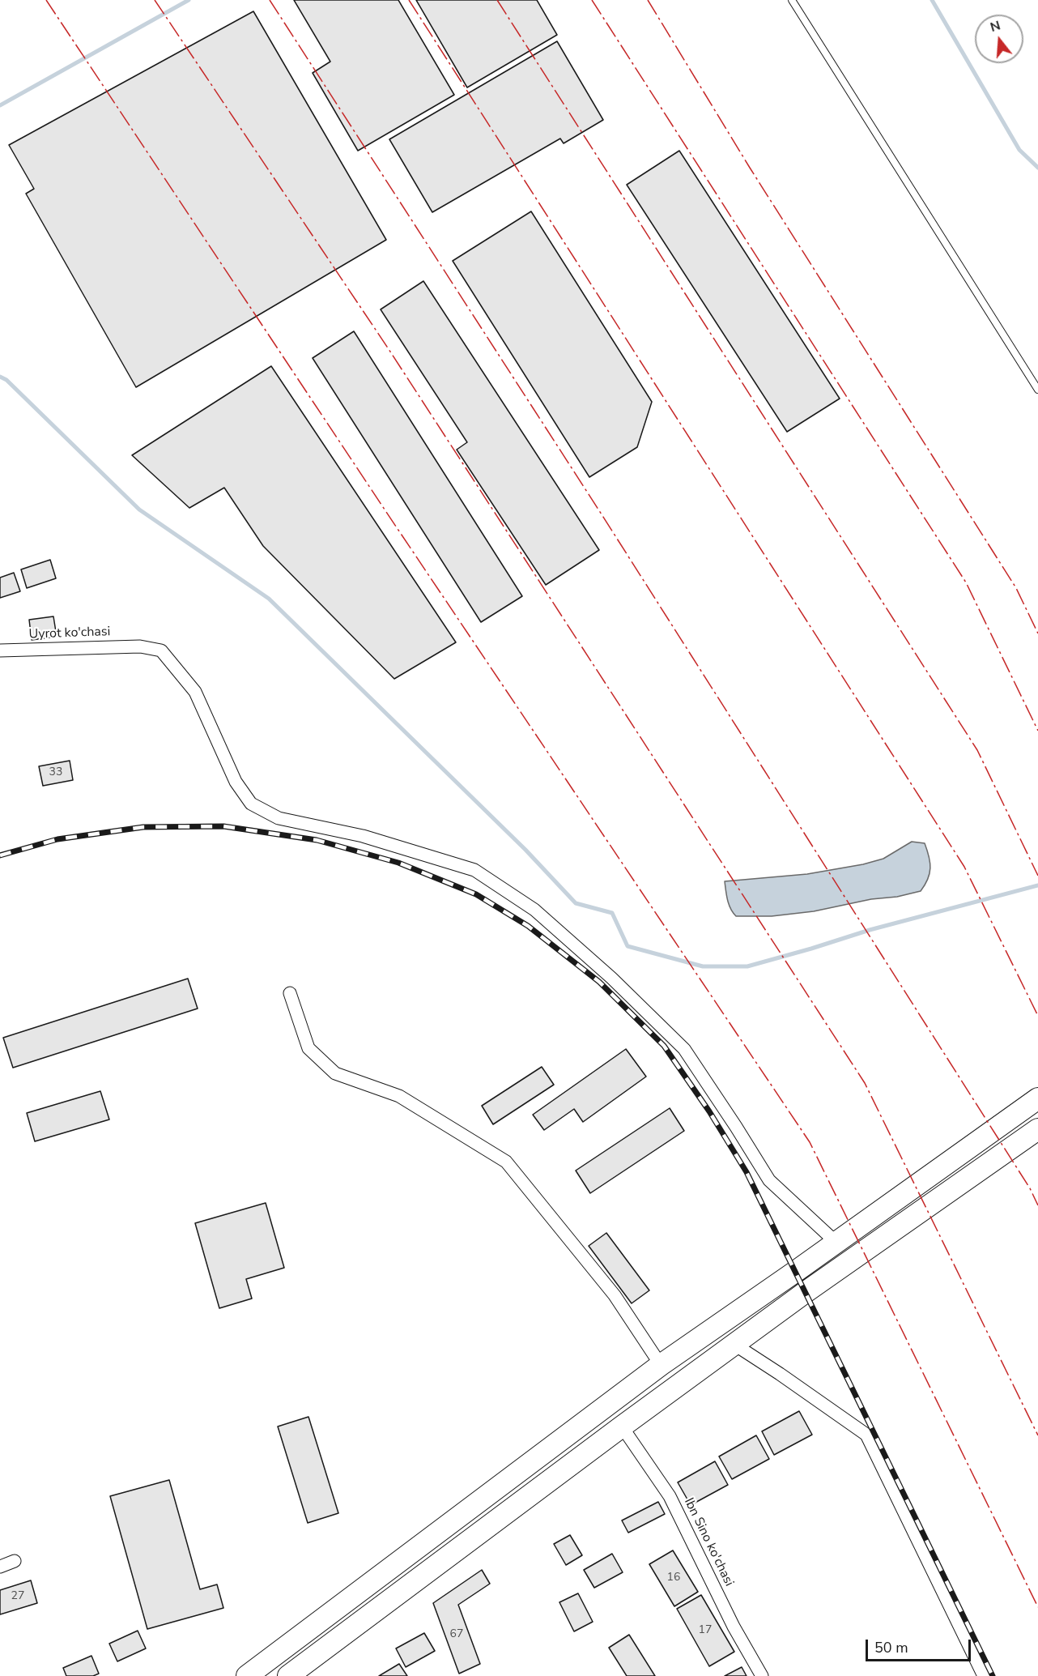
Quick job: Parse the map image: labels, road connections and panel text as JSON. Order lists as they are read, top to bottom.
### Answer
{
  "streets": {
    "street": ["Uyrot ko'chasi", "Ibn Sino ko'chasi"]
  },
  "house_numbers": [
    "33",
    "16",
    "27",
    "17",
    "67"
  ],
  "scale_bar": "50 m",
  "north": "top"
}
